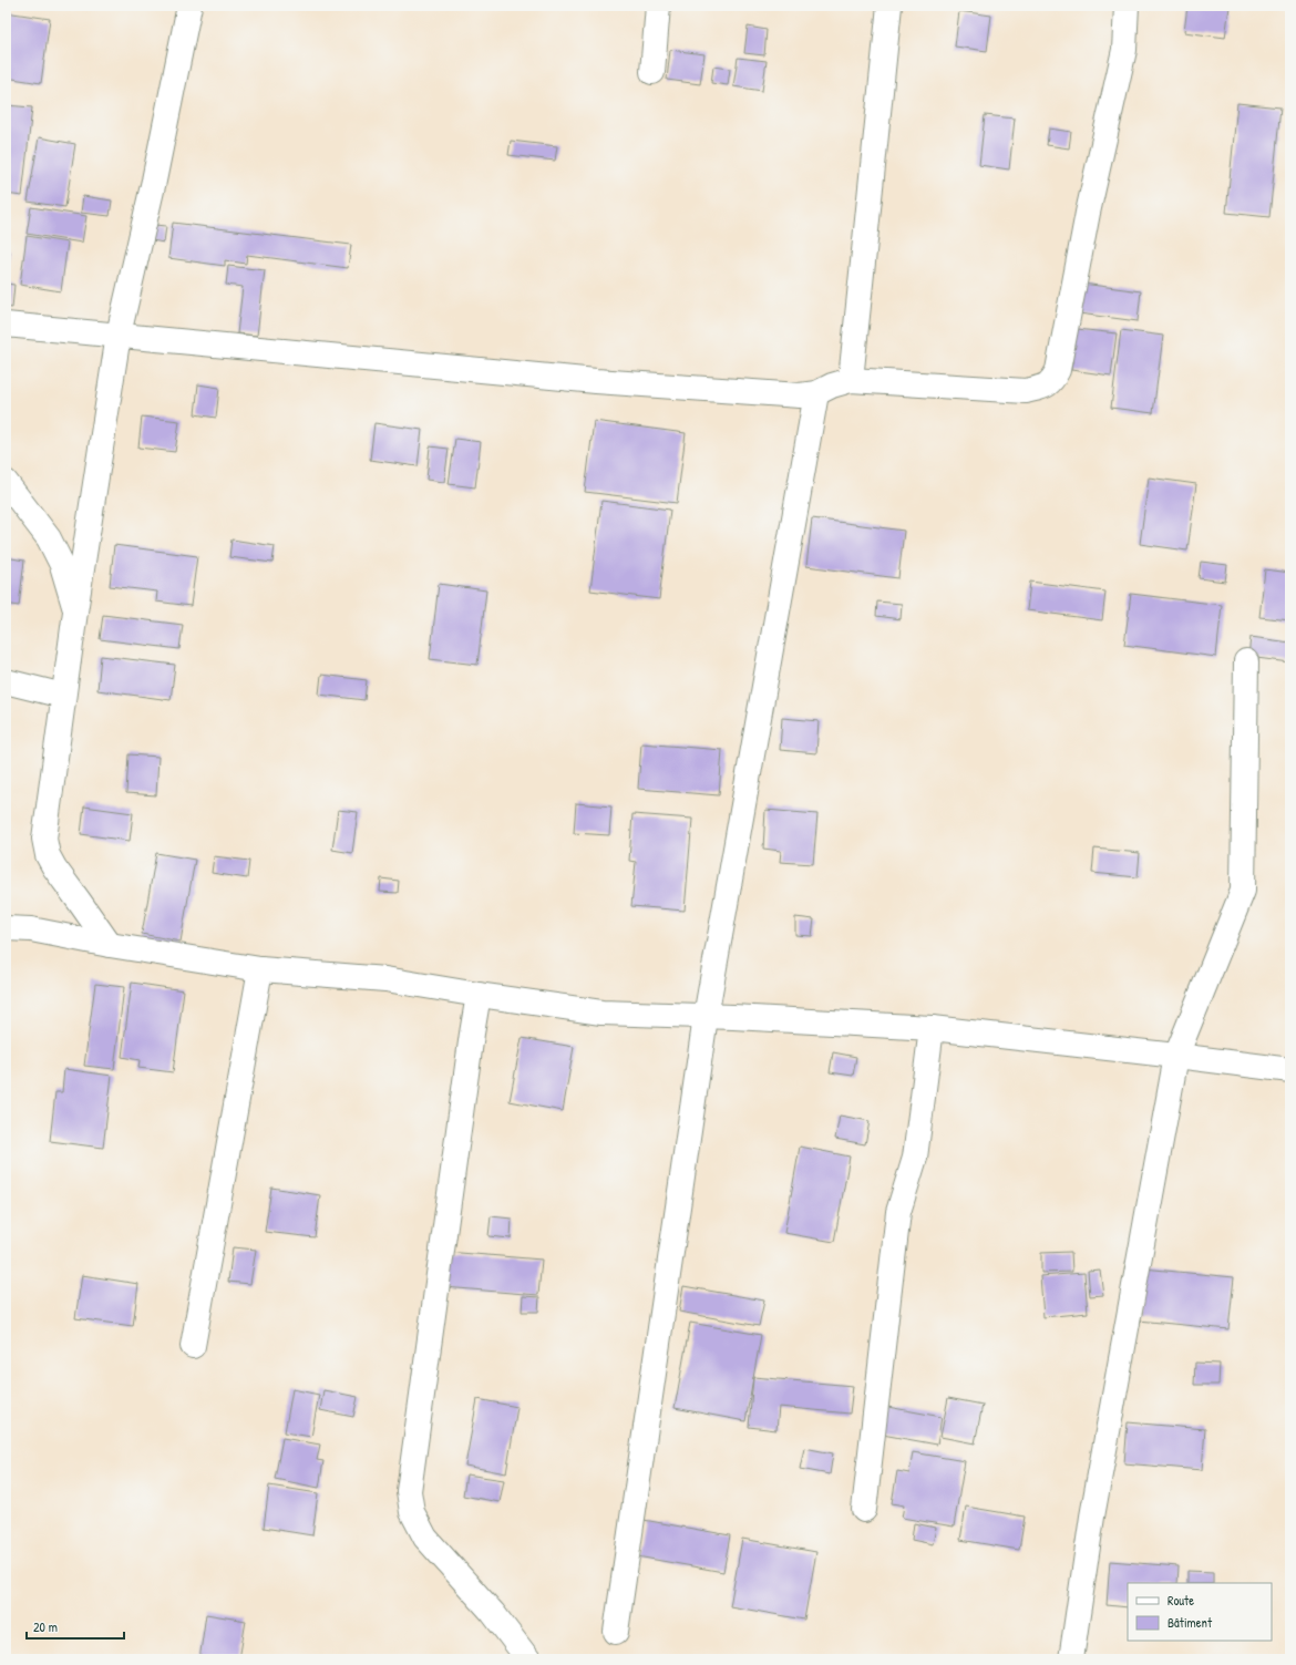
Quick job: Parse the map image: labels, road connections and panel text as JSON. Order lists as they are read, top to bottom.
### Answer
{
  "legend": ["Route", "Bâtiment"],
  "scale_bar": "20 m"
}
